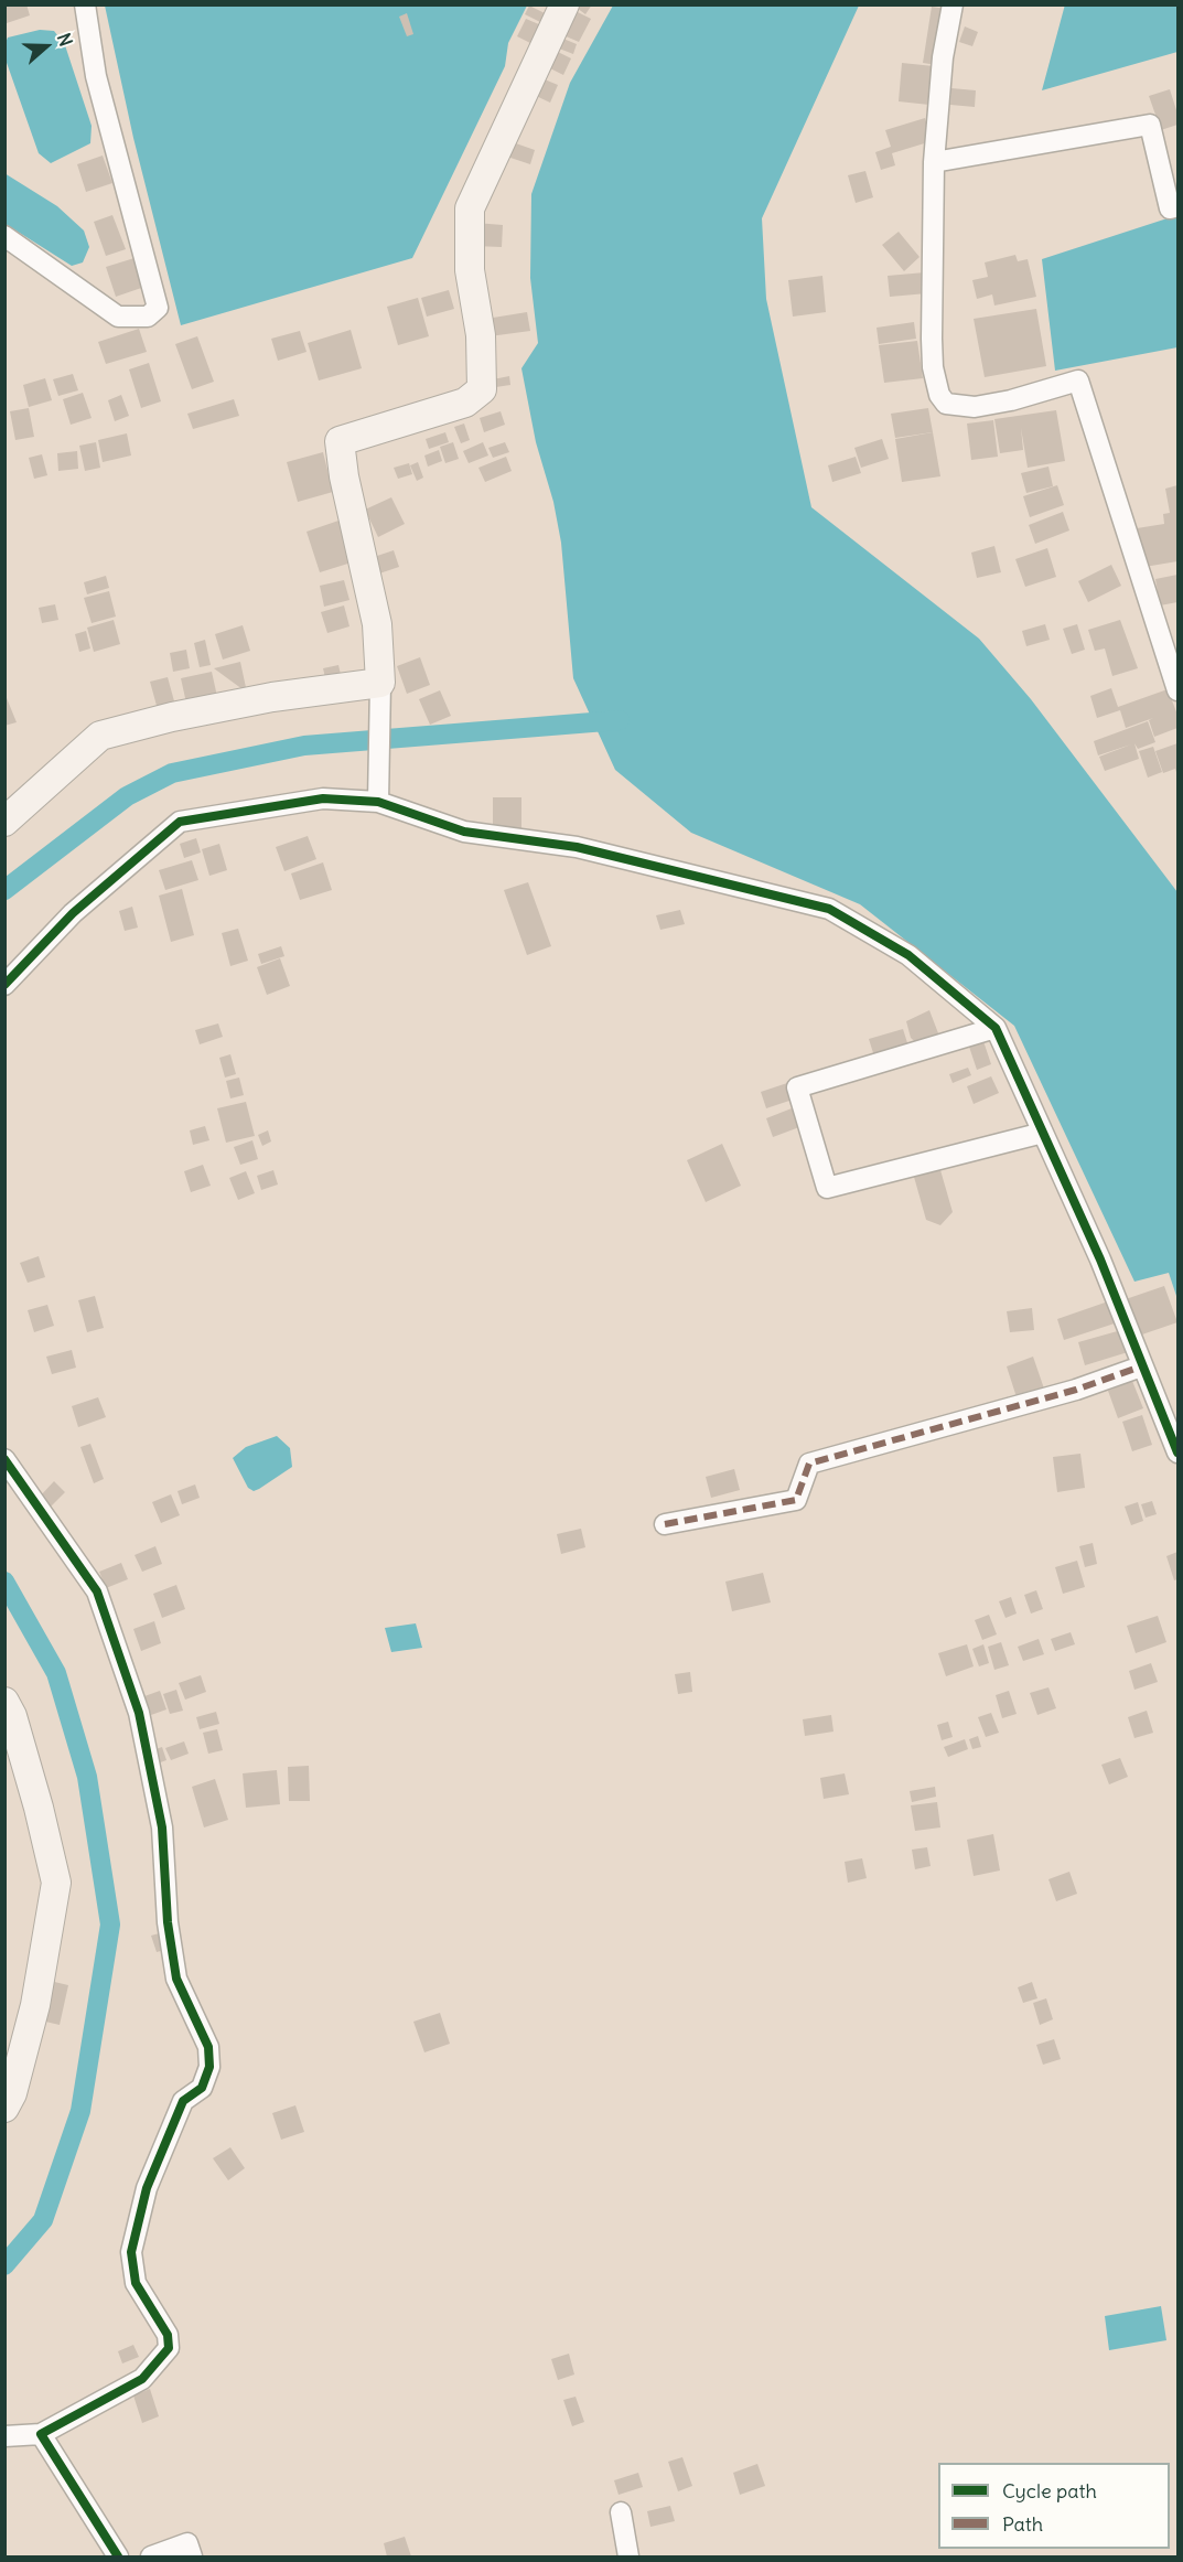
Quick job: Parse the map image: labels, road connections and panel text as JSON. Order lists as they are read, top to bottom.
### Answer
{
  "legend": ["Cycle path", "Path"],
  "north": "right"
}
